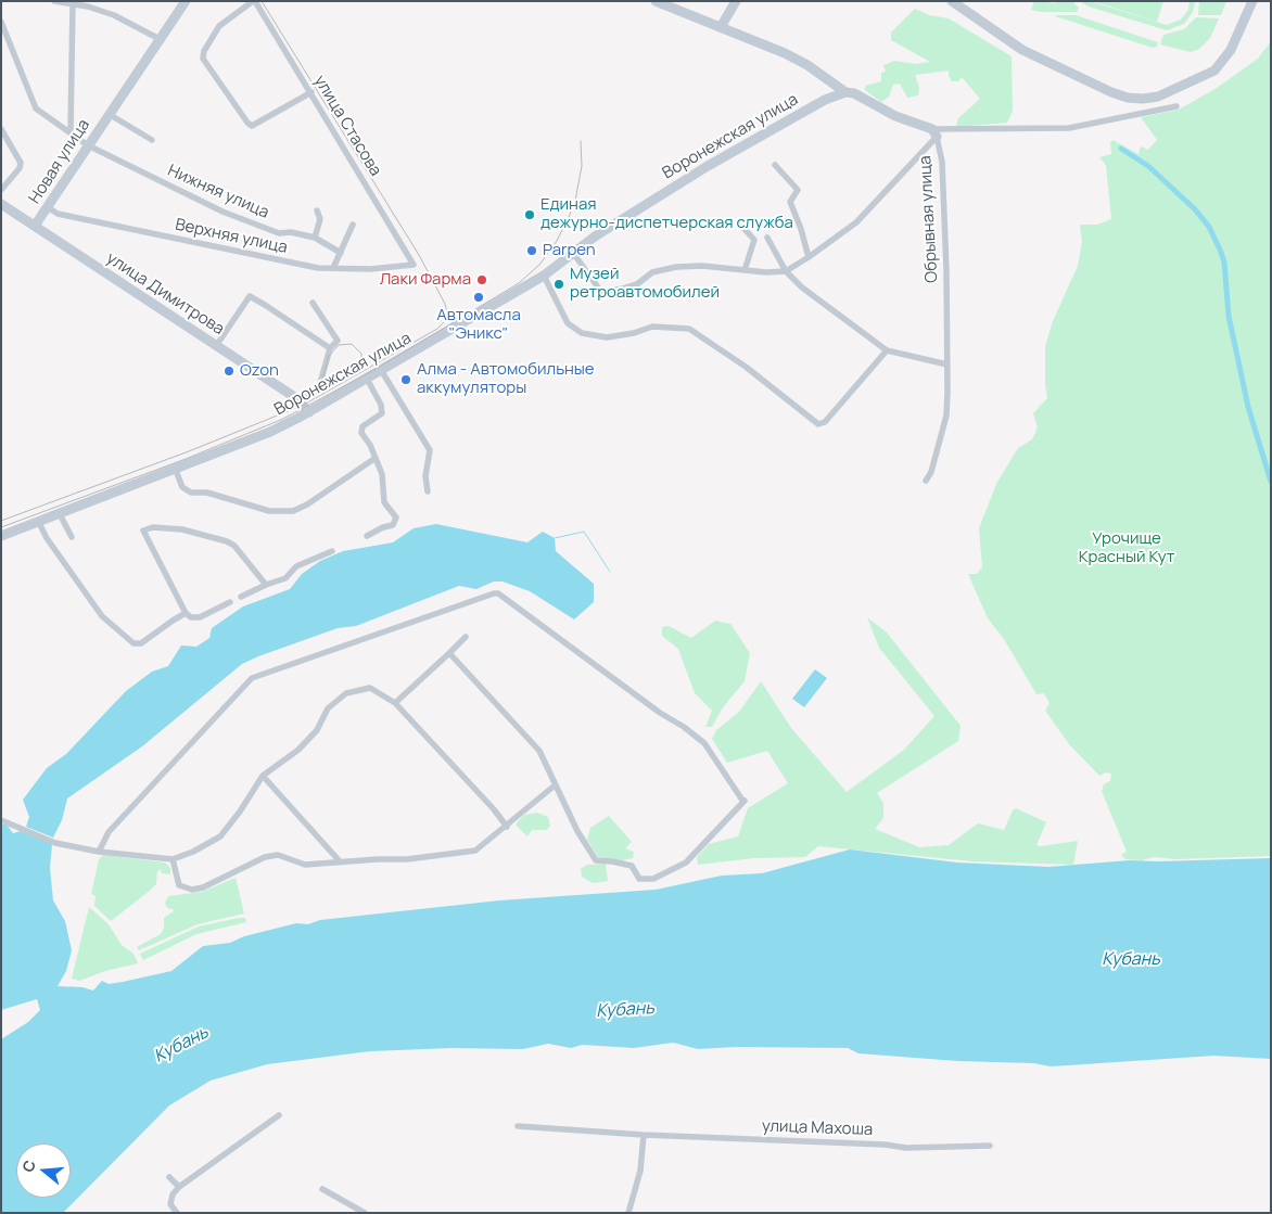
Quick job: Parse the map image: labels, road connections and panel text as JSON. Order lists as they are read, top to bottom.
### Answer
{
  "streets": {
    "street": [
      "улица Стасова",
      "Воронежская улица",
      "Новая улица",
      "Нижняя улица",
      "Обрывная улица",
      "Верхняя улица",
      "улица Димитрова",
      "улица Махоша"
    ]
  },
  "crossings": [
    ["улица Стасова", "Верхняя улица"],
    ["Воронежская улица", "улица Димитрова"],
    ["Новая улица", "Нижняя улица"],
    ["Новая улица", "Верхняя улица"],
    ["Новая улица", "улица Димитрова"]
  ],
  "water": ["Кубань"],
  "parks": ["Урочище Красный Кут"],
  "places": [
    "Единая дежурно-диспетчерская служба",
    "Parpen",
    "Лаки Фарма",
    "Музей ретроавтомобилей",
    "Автомасла \"Эникс\"",
    "Ozon",
    "Алма - Автомобильные аккумуляторы"
  ],
  "north": "left"
}
